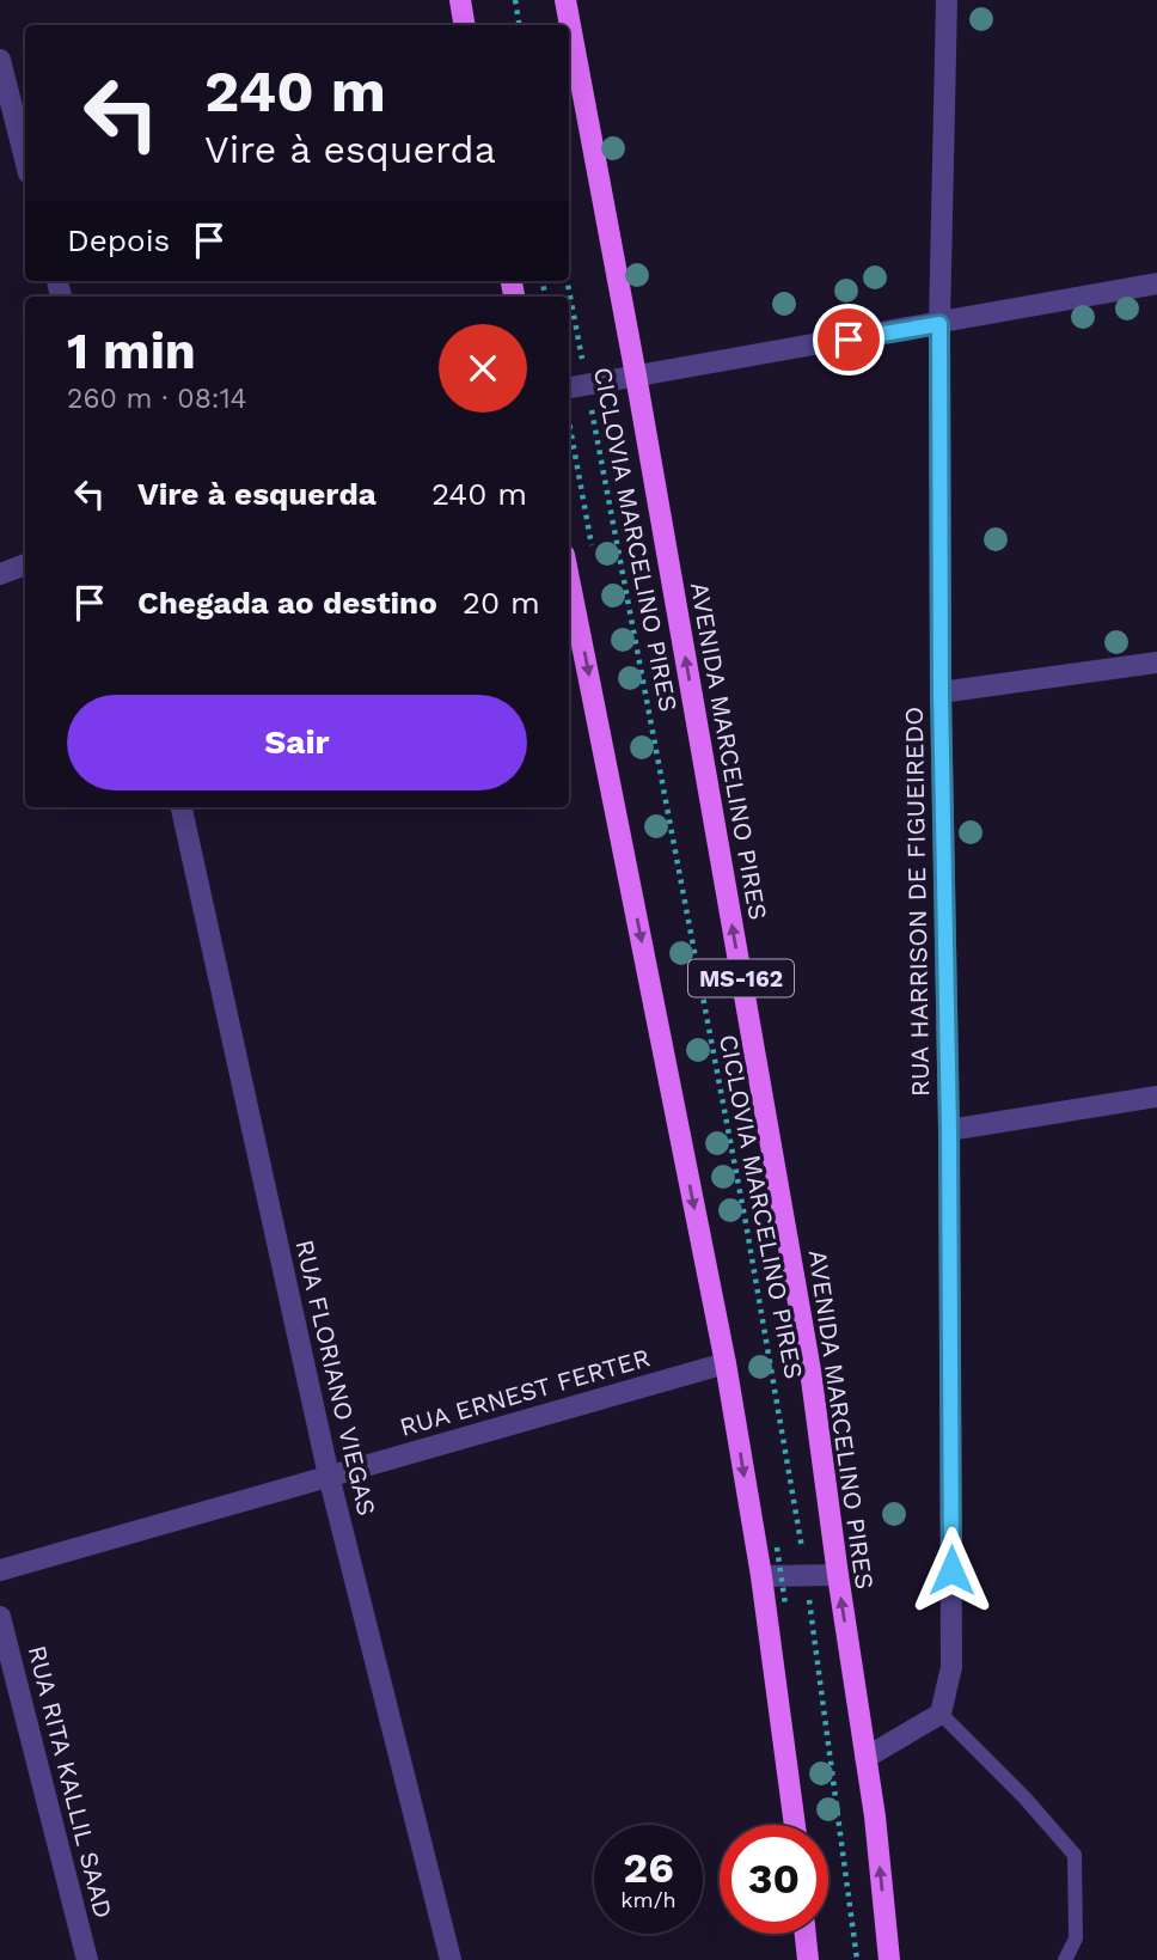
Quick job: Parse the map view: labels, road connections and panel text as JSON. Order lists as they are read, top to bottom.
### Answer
{
  "streets": {
    "main road": ["AVENIDA MARCELINO PIRES", "MS-162"],
    "street": [
      "RUA HARRISON DE FIGUEIREDO",
      "RUA FLORIANO VIEGAS",
      "RUA ERNEST FERTER",
      "RUA RITA KALLIL SAAD"
    ],
    "path": ["CICLOVIA MARCELINO PIRES"]
  },
  "crossings": [
    ["MS-162", "RUA ERNEST FERTER"],
    ["RUA FLORIANO VIEGAS", "RUA ERNEST FERTER"]
  ],
  "page": {
    "turn": ["240 m", "Vire à esquerda"],
    "then": "Depois",
    "heading": ["1 min", "260 m · 08:14"],
    "list": [
      {
        "name": "Vire à esquerda",
        "value": "240 m"
      },
      {
        "name": "Chegada ao destino",
        "value": "20 m"
      }
    ],
    "buttons": "Sair",
    "speed": "26 km/h",
    "limit": "30"
  }
}
